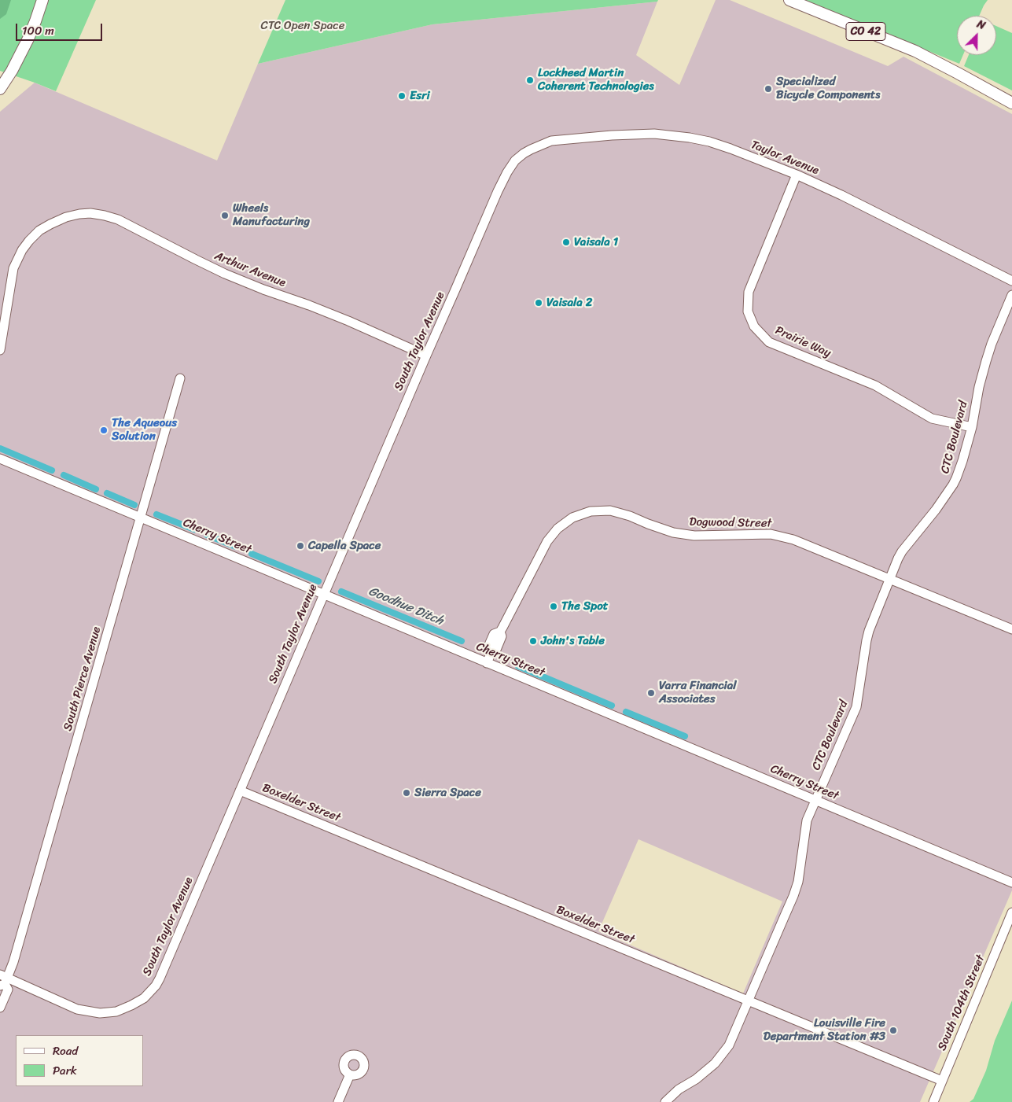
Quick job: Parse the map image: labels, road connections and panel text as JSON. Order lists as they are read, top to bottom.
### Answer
{
  "streets": {
    "main road": ["CO 42"],
    "street": [
      "Taylor Avenue",
      "Arthur Avenue",
      "South Taylor Avenue",
      "Prairie Way",
      "CTC Boulevard",
      "Dogwood Street",
      "Cherry Street",
      "South Pierce Avenue",
      "Boxelder Street",
      "South 104th Street"
    ]
  },
  "crossings": [
    ["Taylor Avenue", "South Taylor Avenue"],
    ["Taylor Avenue", "Prairie Way"],
    ["Arthur Avenue", "South Taylor Avenue"],
    ["South Taylor Avenue", "Cherry Street"],
    ["South Taylor Avenue", "South Pierce Avenue"],
    ["South Taylor Avenue", "Boxelder Street"],
    ["Prairie Way", "CTC Boulevard"],
    ["CTC Boulevard", "Dogwood Street"],
    ["CTC Boulevard", "Cherry Street"],
    ["CTC Boulevard", "Boxelder Street"],
    ["Dogwood Street", "Cherry Street"],
    ["Cherry Street", "South Pierce Avenue"],
    ["Boxelder Street", "South 104th Street"]
  ],
  "water": ["Goodhue Ditch"],
  "parks": ["CTC Open Space"],
  "places": [
    "Lockheed Martin Coherent Technologies",
    "Specialized Bicycle Components",
    "Esri",
    "Wheels Manufacturing",
    "Vaisala 1",
    "Vaisala 2",
    "The Aqueous Solution",
    "Capella Space",
    "The Spot",
    "John's Table",
    "Varra Financial Associates",
    "Sierra Space",
    "Louisville Fire Department Station #3"
  ],
  "legend": ["Road", "Park"],
  "scale_bar": "100 m",
  "north": "top right"
}
